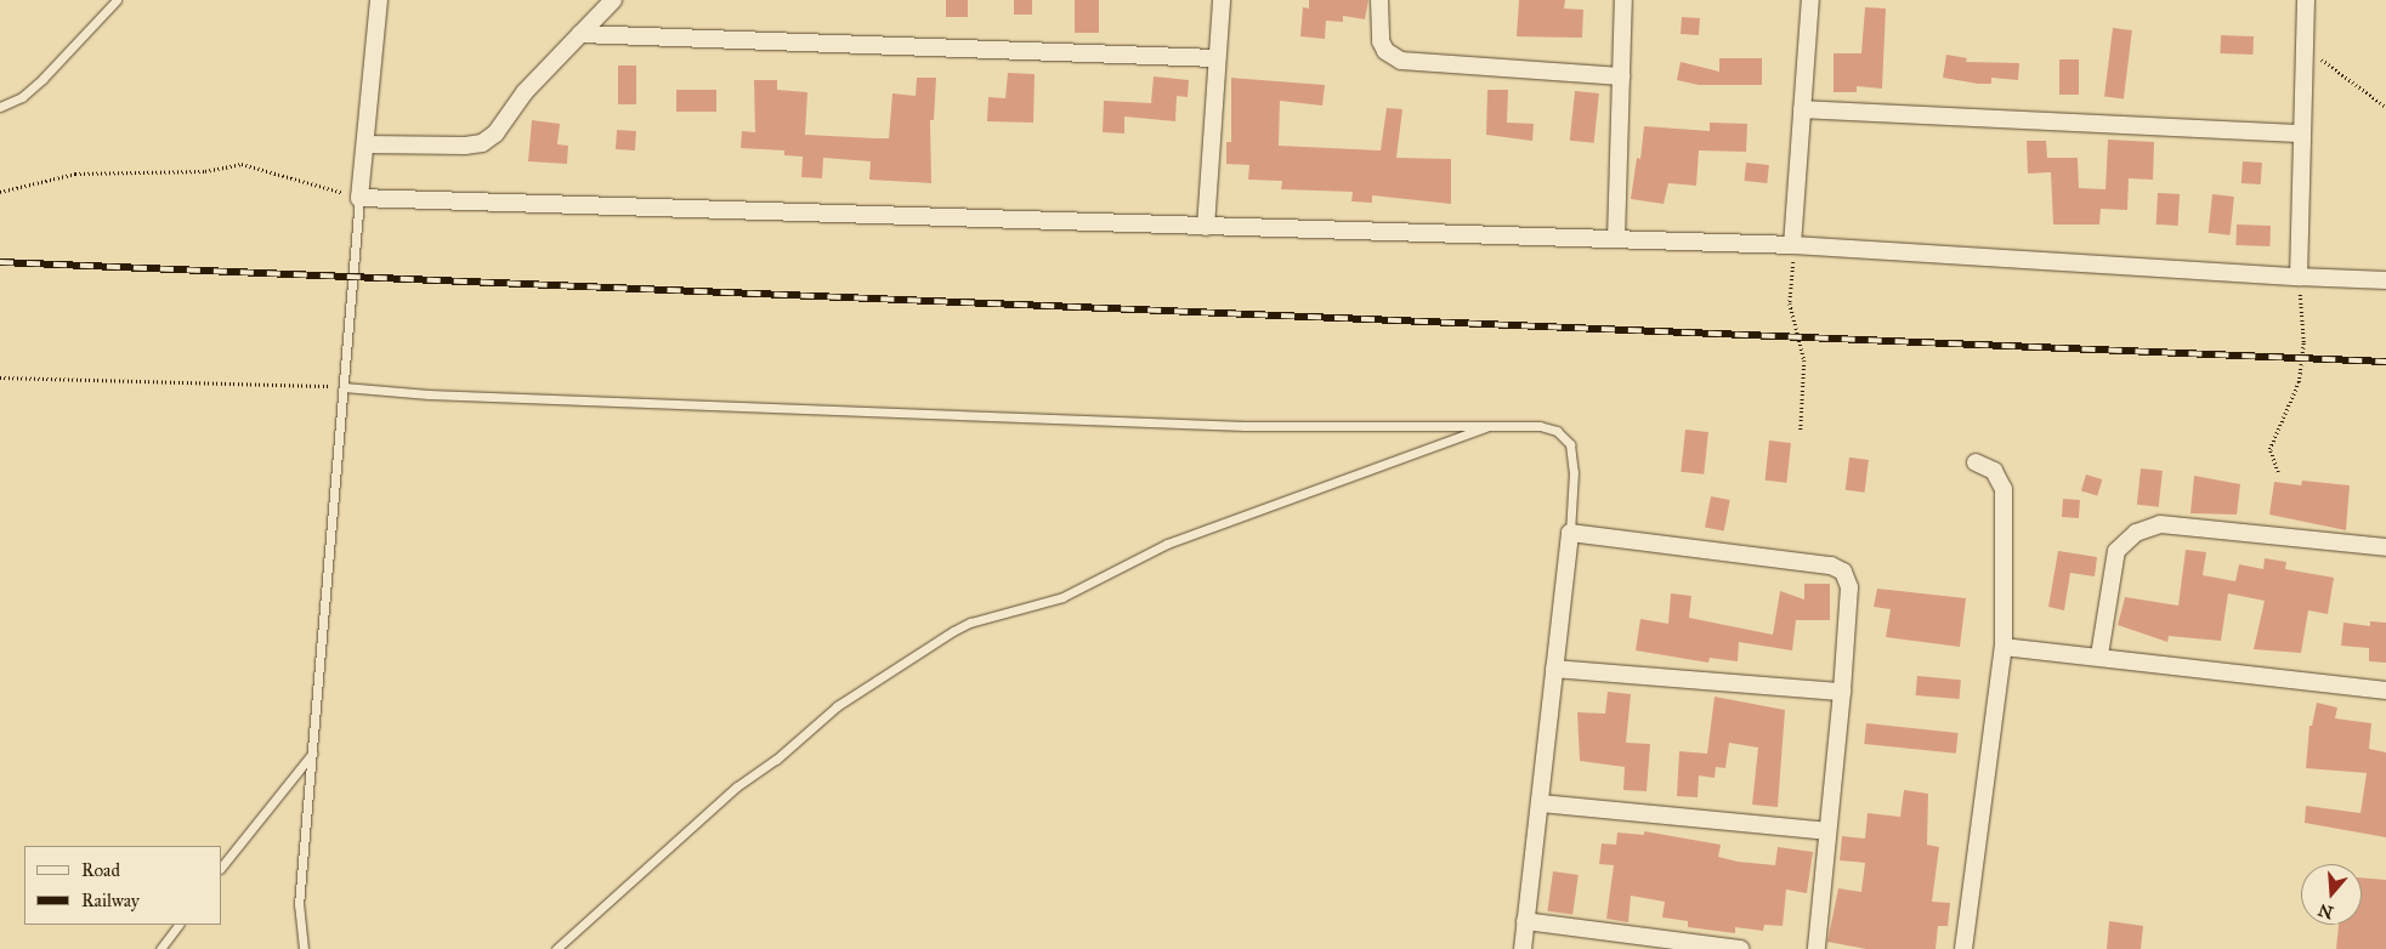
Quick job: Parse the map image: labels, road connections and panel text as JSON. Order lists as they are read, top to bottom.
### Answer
{
  "legend": ["Road", "Railway"],
  "north": "bottom"
}
